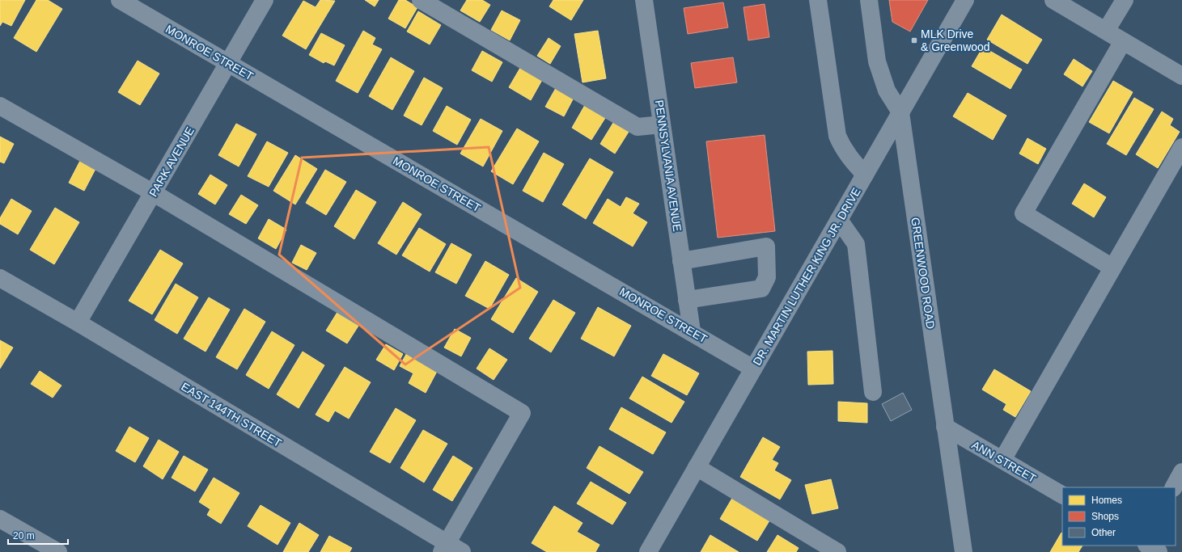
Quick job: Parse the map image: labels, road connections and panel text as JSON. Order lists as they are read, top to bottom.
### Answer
{
  "streets": {
    "street": [
      "MONROE STREET",
      "PARK AVENUE",
      "PENNSYLVANIA AVENUE",
      "GREENWOOD ROAD",
      "DR. MARTIN LUTHER KING JR. DRIVE",
      "EAST 144TH STREET",
      "ANN STREET"
    ]
  },
  "crossings": [
    ["MONROE STREET", "PARK AVENUE"],
    ["MONROE STREET", "PENNSYLVANIA AVENUE"],
    ["MONROE STREET", "DR. MARTIN LUTHER KING JR. DRIVE"],
    ["PARK AVENUE", "EAST 144TH STREET"],
    ["GREENWOOD ROAD", "DR. MARTIN LUTHER KING JR. DRIVE"],
    ["GREENWOOD ROAD", "ANN STREET"]
  ],
  "places": {
    "transit": ["MLK Drive & Greenwood"]
  },
  "legend": ["Homes", "Shops", "Other"],
  "scale_bar": "20 m"
}
